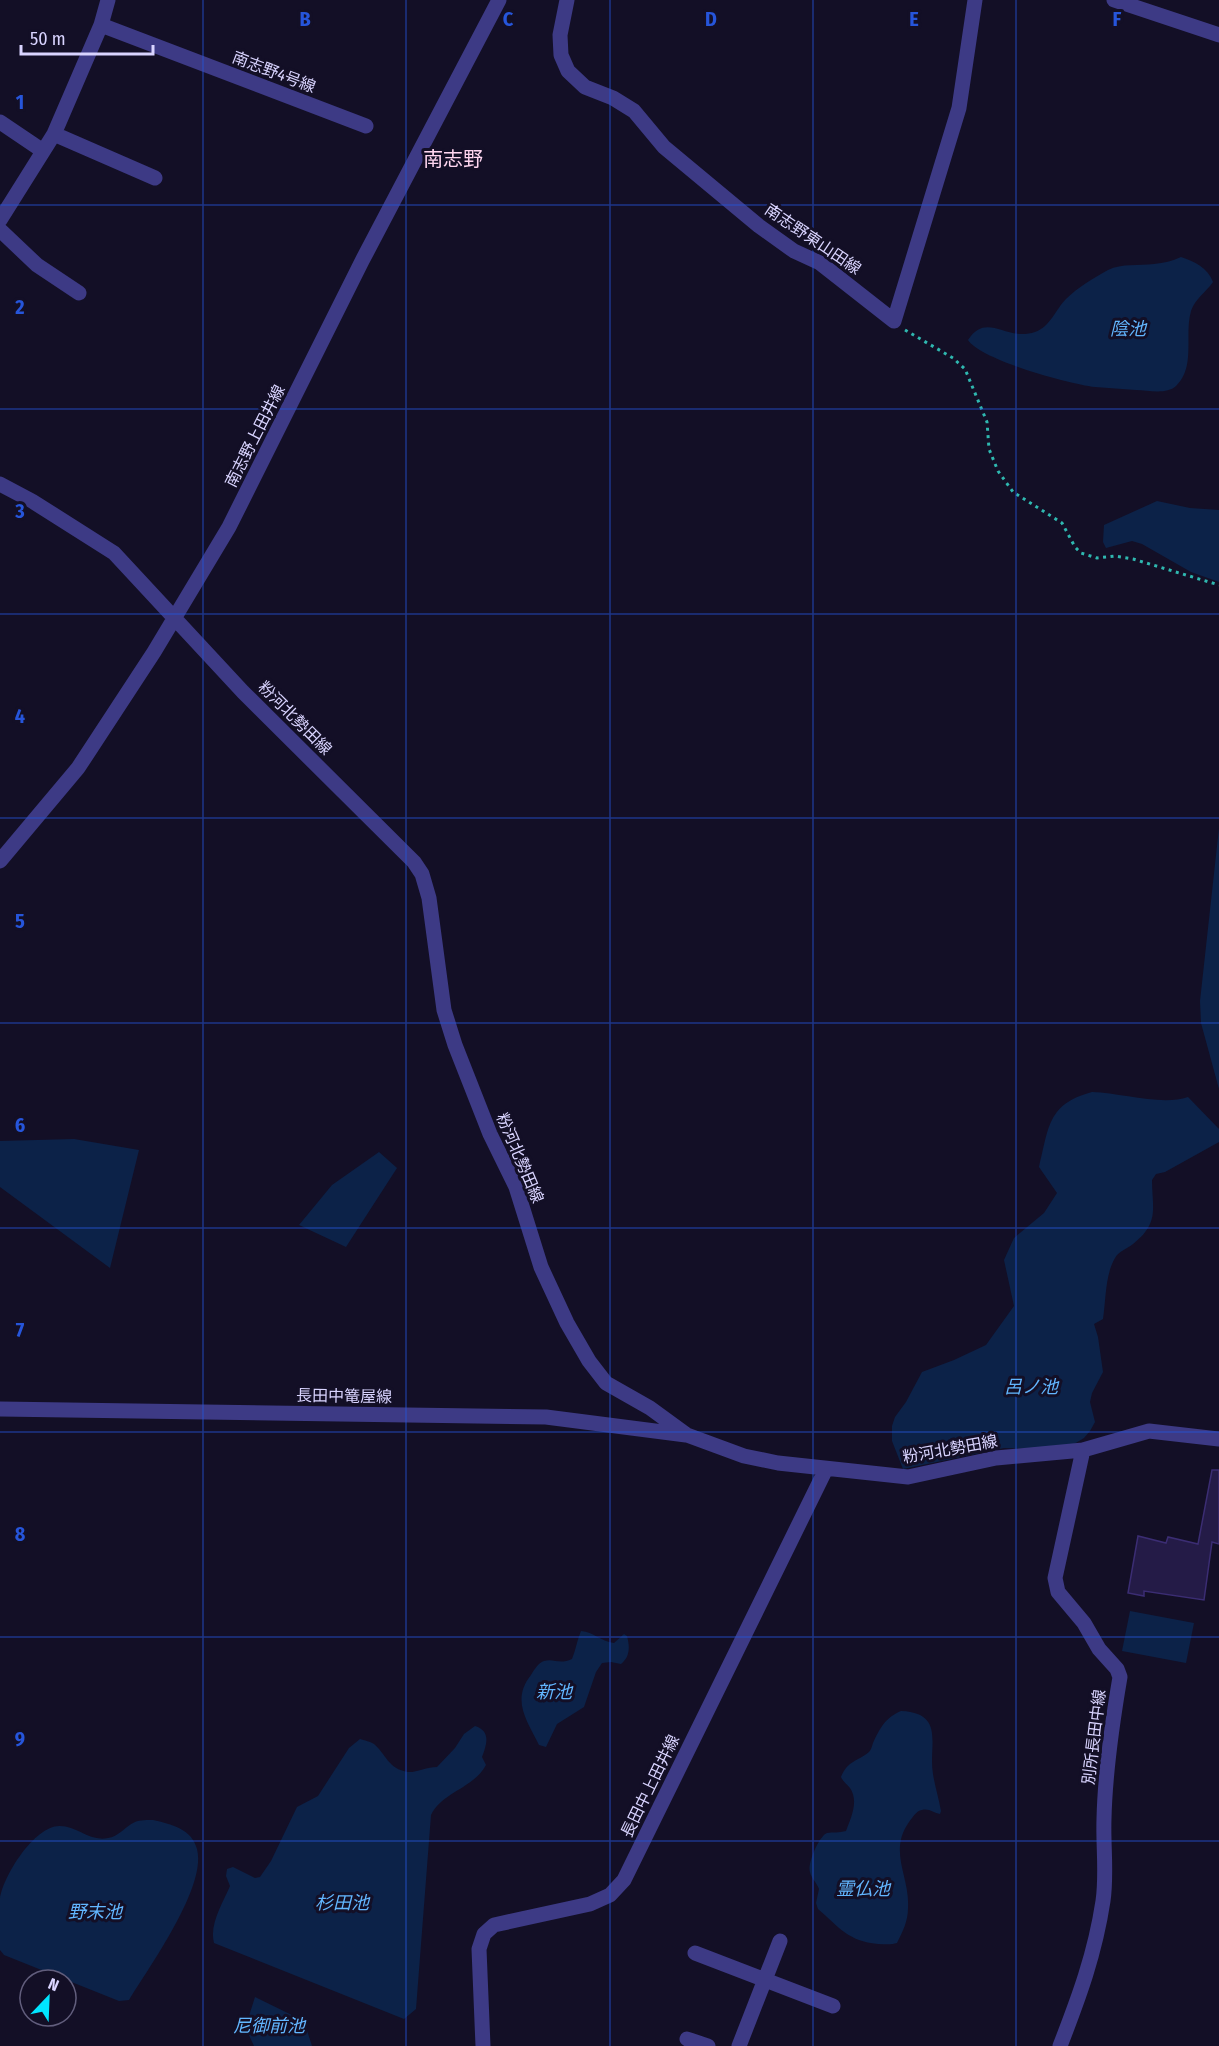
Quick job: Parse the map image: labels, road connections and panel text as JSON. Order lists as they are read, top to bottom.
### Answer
{
  "streets": {
    "street": [
      "南志野4号線",
      "南志野東山田線",
      "南志野上田井線",
      "粉河北勢田線",
      "長田中篭屋線",
      "別所長田中線",
      "長田中上田井線"
    ]
  },
  "crossings": [
    ["南志野上田井線", "粉河北勢田線"],
    ["粉河北勢田線", "長田中篭屋線"],
    ["粉河北勢田線", "別所長田中線"],
    ["粉河北勢田線", "長田中上田井線"]
  ],
  "districts": ["南志野"],
  "water": [
    "陰池",
    "呂ノ池",
    "新池",
    "霊仏池",
    "杉田池",
    "野末池",
    "尼御前池"
  ],
  "scale_bar": "50 m",
  "north": "top right",
  "grid": {
    "columns": [
      "B",
      "C",
      "D",
      "E",
      "F"
    ],
    "rows": [
      "1",
      "2",
      "3",
      "4",
      "5",
      "6",
      "7",
      "8",
      "9"
    ]
  }
}
